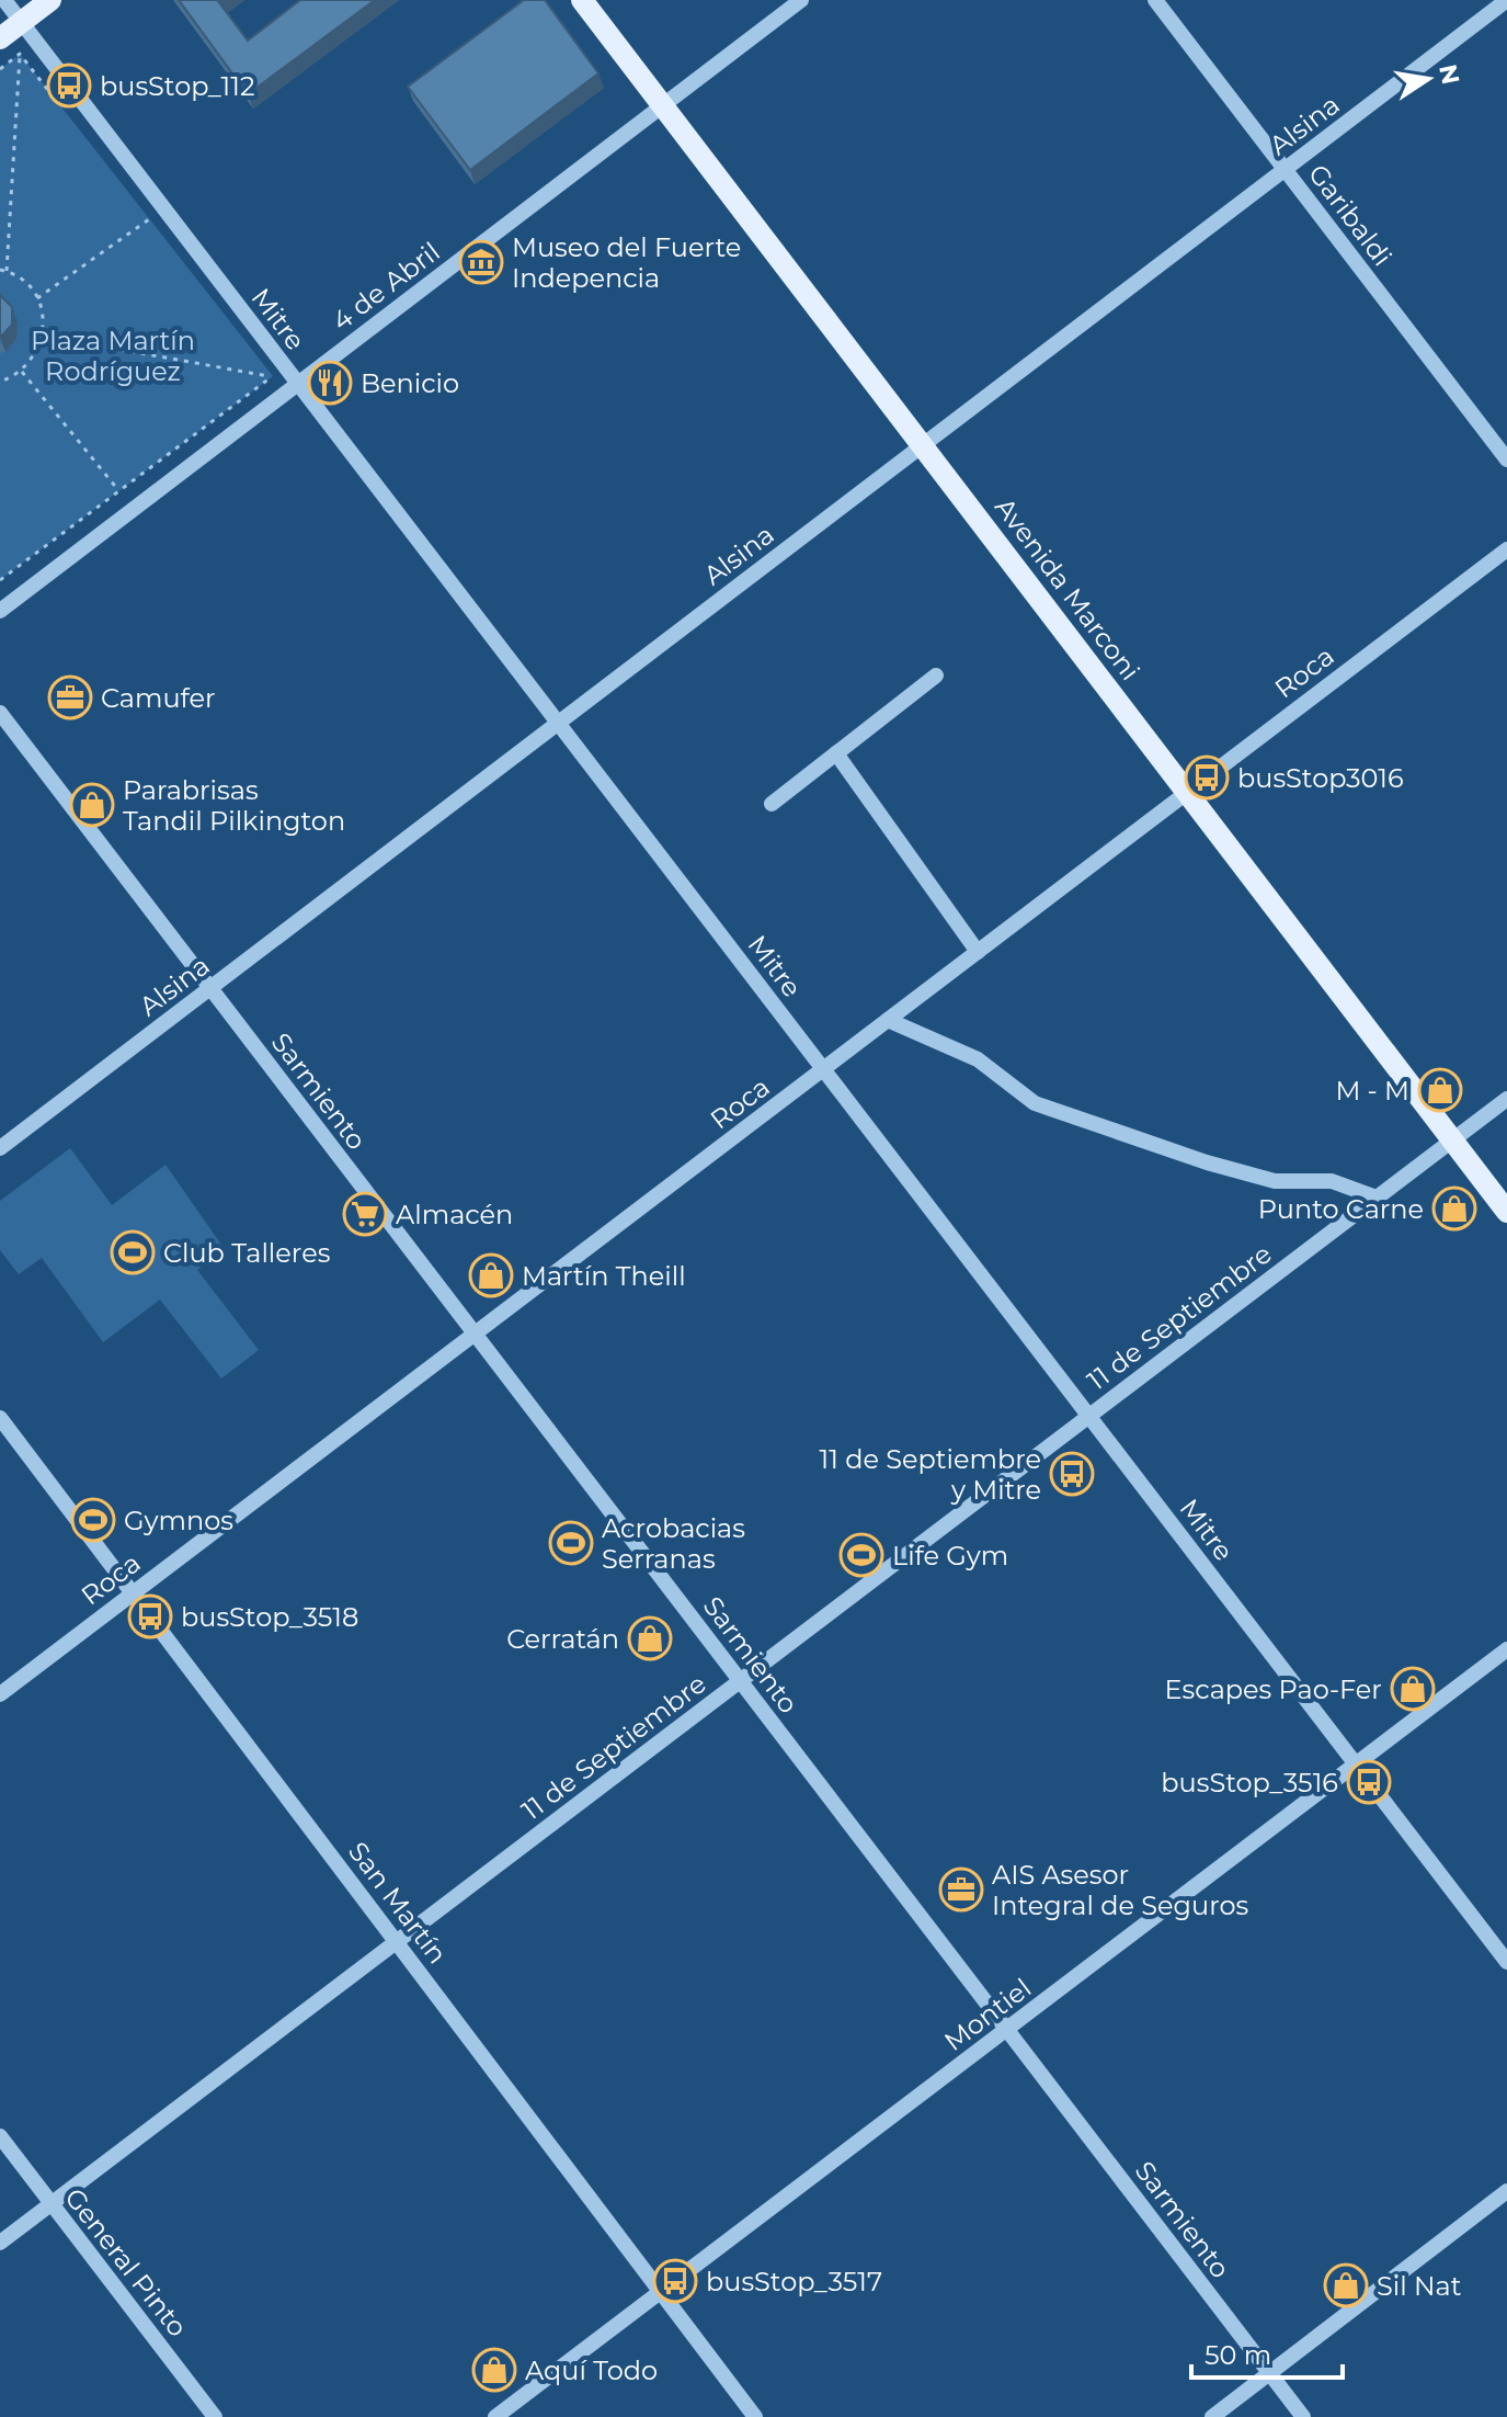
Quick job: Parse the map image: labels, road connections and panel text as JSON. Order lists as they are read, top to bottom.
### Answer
{
  "streets": {
    "main road": ["Avenida Marconi"],
    "street": [
      "Alsina",
      "Garibaldi",
      "4 de Abril",
      "Mitre",
      "Roca",
      "Sarmiento",
      "11 de Septiembre",
      "San Martín",
      "Montiel",
      "General Pinto"
    ]
  },
  "crossings": [
    ["Alsina", "Garibaldi"],
    ["Alsina", "Mitre"],
    ["Alsina", "Avenida Marconi"],
    ["Alsina", "Sarmiento"],
    ["4 de Abril", "Mitre"],
    ["4 de Abril", "Avenida Marconi"],
    ["Mitre", "Roca"],
    ["Mitre", "11 de Septiembre"],
    ["Mitre", "Montiel"],
    ["Avenida Marconi", "Roca"],
    ["Avenida Marconi", "11 de Septiembre"],
    ["Roca", "Sarmiento"],
    ["Roca", "San Martín"],
    ["Sarmiento", "11 de Septiembre"],
    ["Sarmiento", "Montiel"],
    ["11 de Septiembre", "San Martín"],
    ["11 de Septiembre", "General Pinto"],
    ["San Martín", "Montiel"]
  ],
  "parks": ["Plaza Martín Rodríguez"],
  "places": {
    "bus stop": [
      "busStop_112",
      "busStop3016",
      "11 de Septiembre y Mitre",
      "busStop_3518",
      "busStop_3516",
      "busStop_3517"
    ],
    "museum": ["Museo del Fuerte Indepencia"],
    "restaurant": ["Benicio"],
    "office": ["Camufer", "AIS Asesor Integral de Seguros"],
    "shop": [
      "Parabrisas Tandil Pilkington",
      "M - M",
      "Punto Carne",
      "Martín Theill",
      "Cerratán",
      "Escapes Pao-Fer",
      "Sil Nat",
      "Aquí Todo"
    ],
    "supermarket": ["Almacén"],
    "sports": [
      "Club Talleres",
      "Gymnos",
      "Acrobacias Serranas",
      "Life Gym"
    ]
  },
  "scale_bar": "50 m",
  "north": "right"
}
